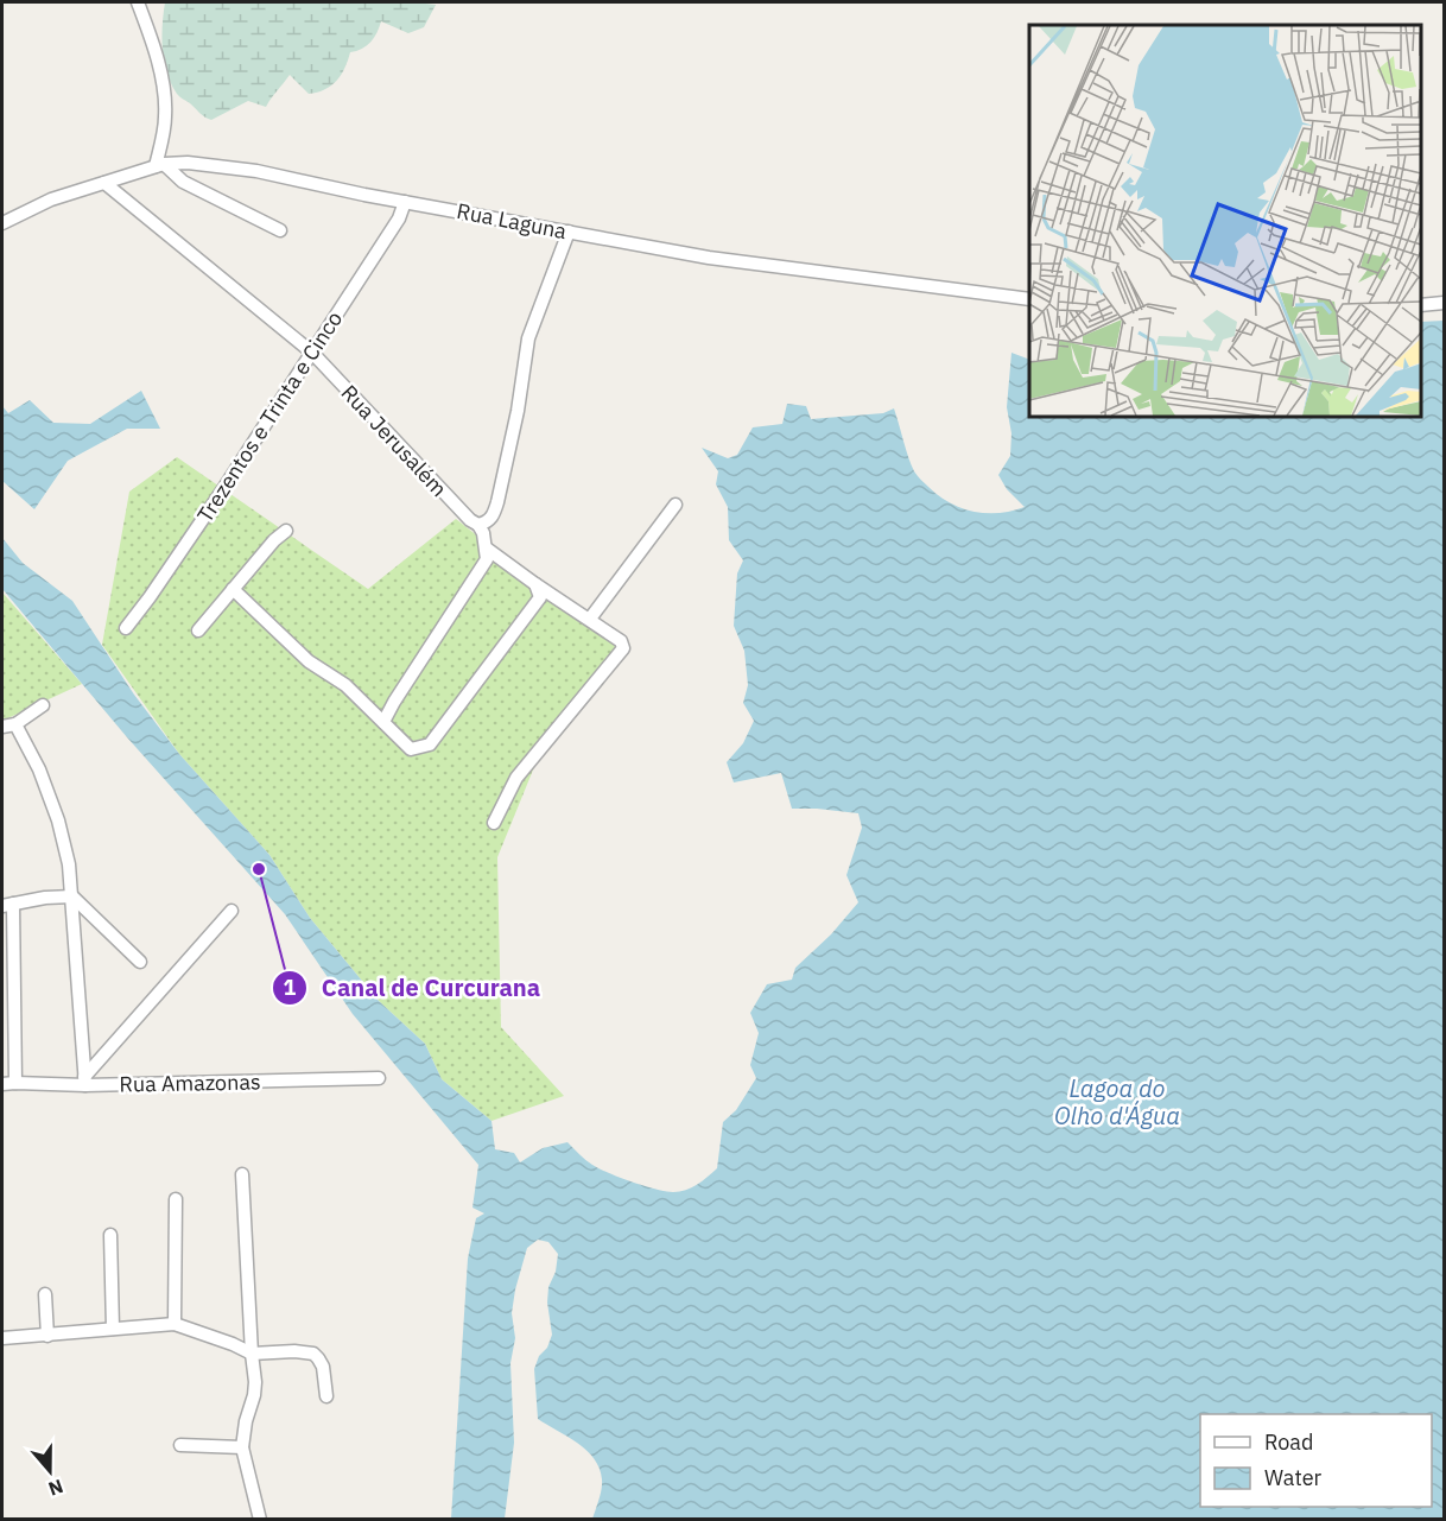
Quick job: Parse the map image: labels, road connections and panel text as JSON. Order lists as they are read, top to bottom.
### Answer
{
  "streets": {
    "street": [
      "Rua Laguna",
      "Trezentos e Trinta e Cinco",
      "Rua Jerusalém",
      "Rua Amazonas"
    ]
  },
  "crossings": [
    ["Rua Laguna", "Trezentos e Trinta e Cinco"],
    ["Rua Laguna", "Rua Jerusalém"],
    ["Trezentos e Trinta e Cinco", "Rua Jerusalém"]
  ],
  "water": ["Lagoa do Olho d'Água"],
  "places": ["Canal de Curcurana"],
  "legend": ["Road", "Water"],
  "north": "bottom"
}
